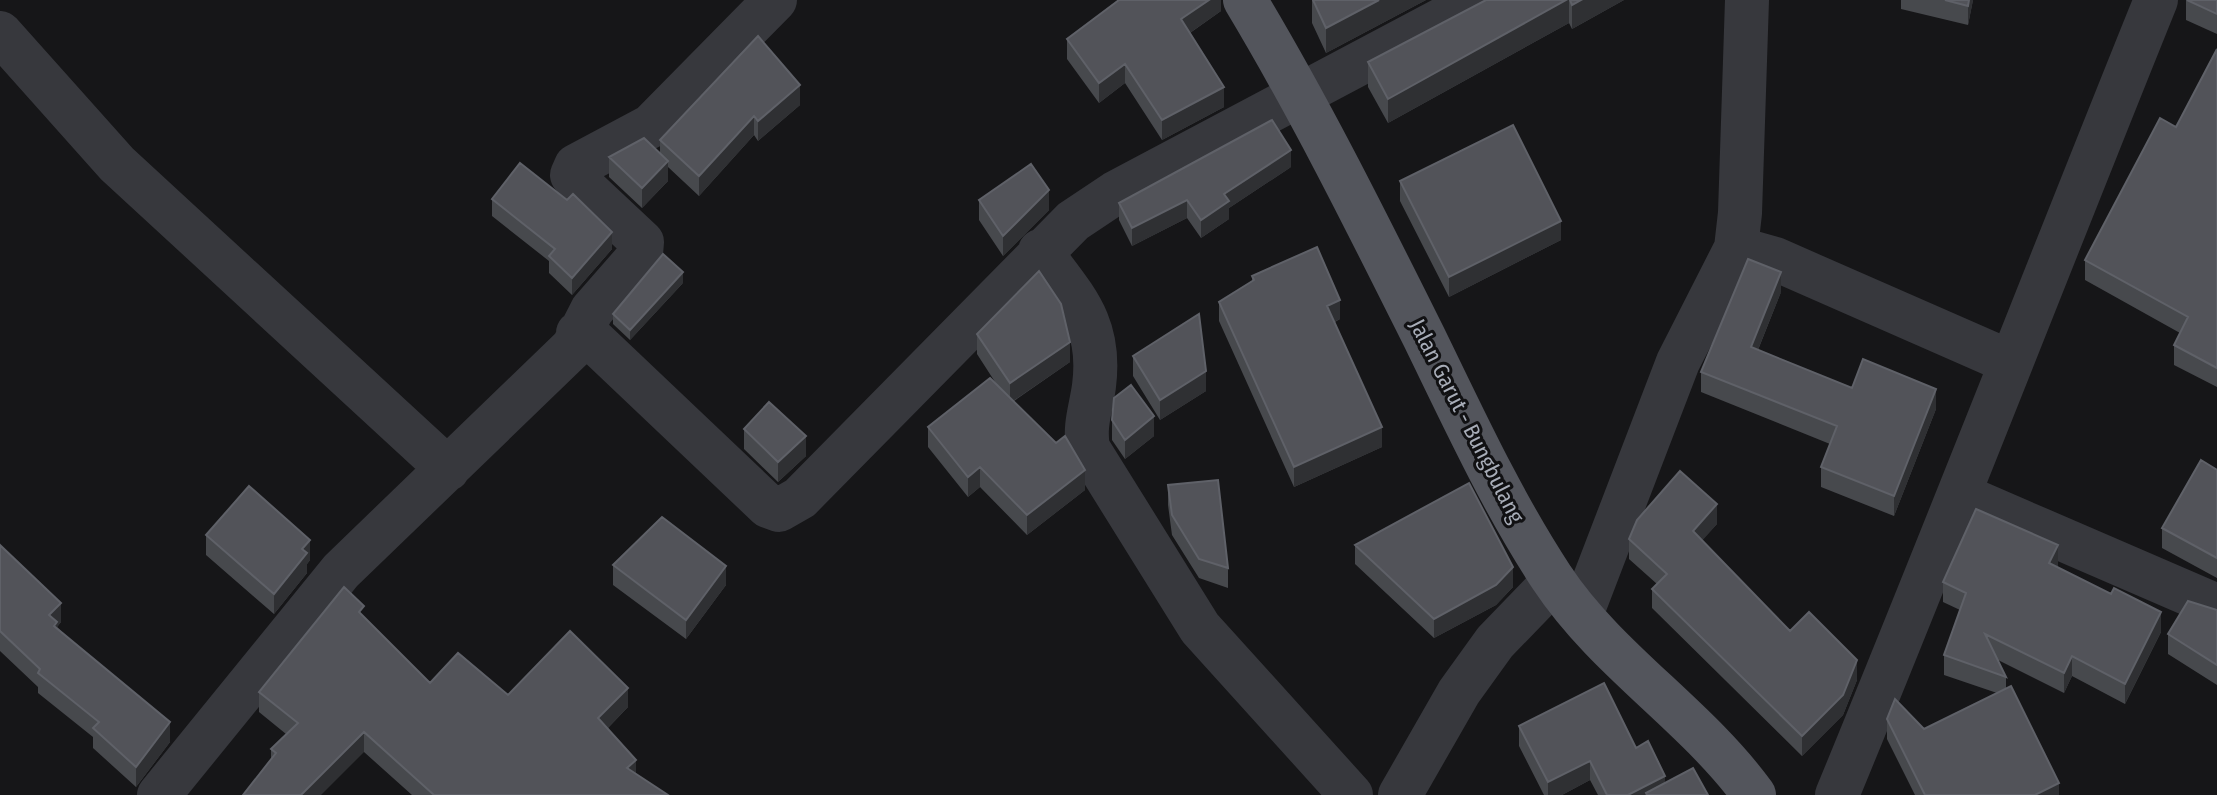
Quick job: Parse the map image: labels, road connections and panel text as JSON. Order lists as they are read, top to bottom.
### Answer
{
  "streets": {
    "main road": ["Jalan Garut - Bungbulang"]
  }
}
